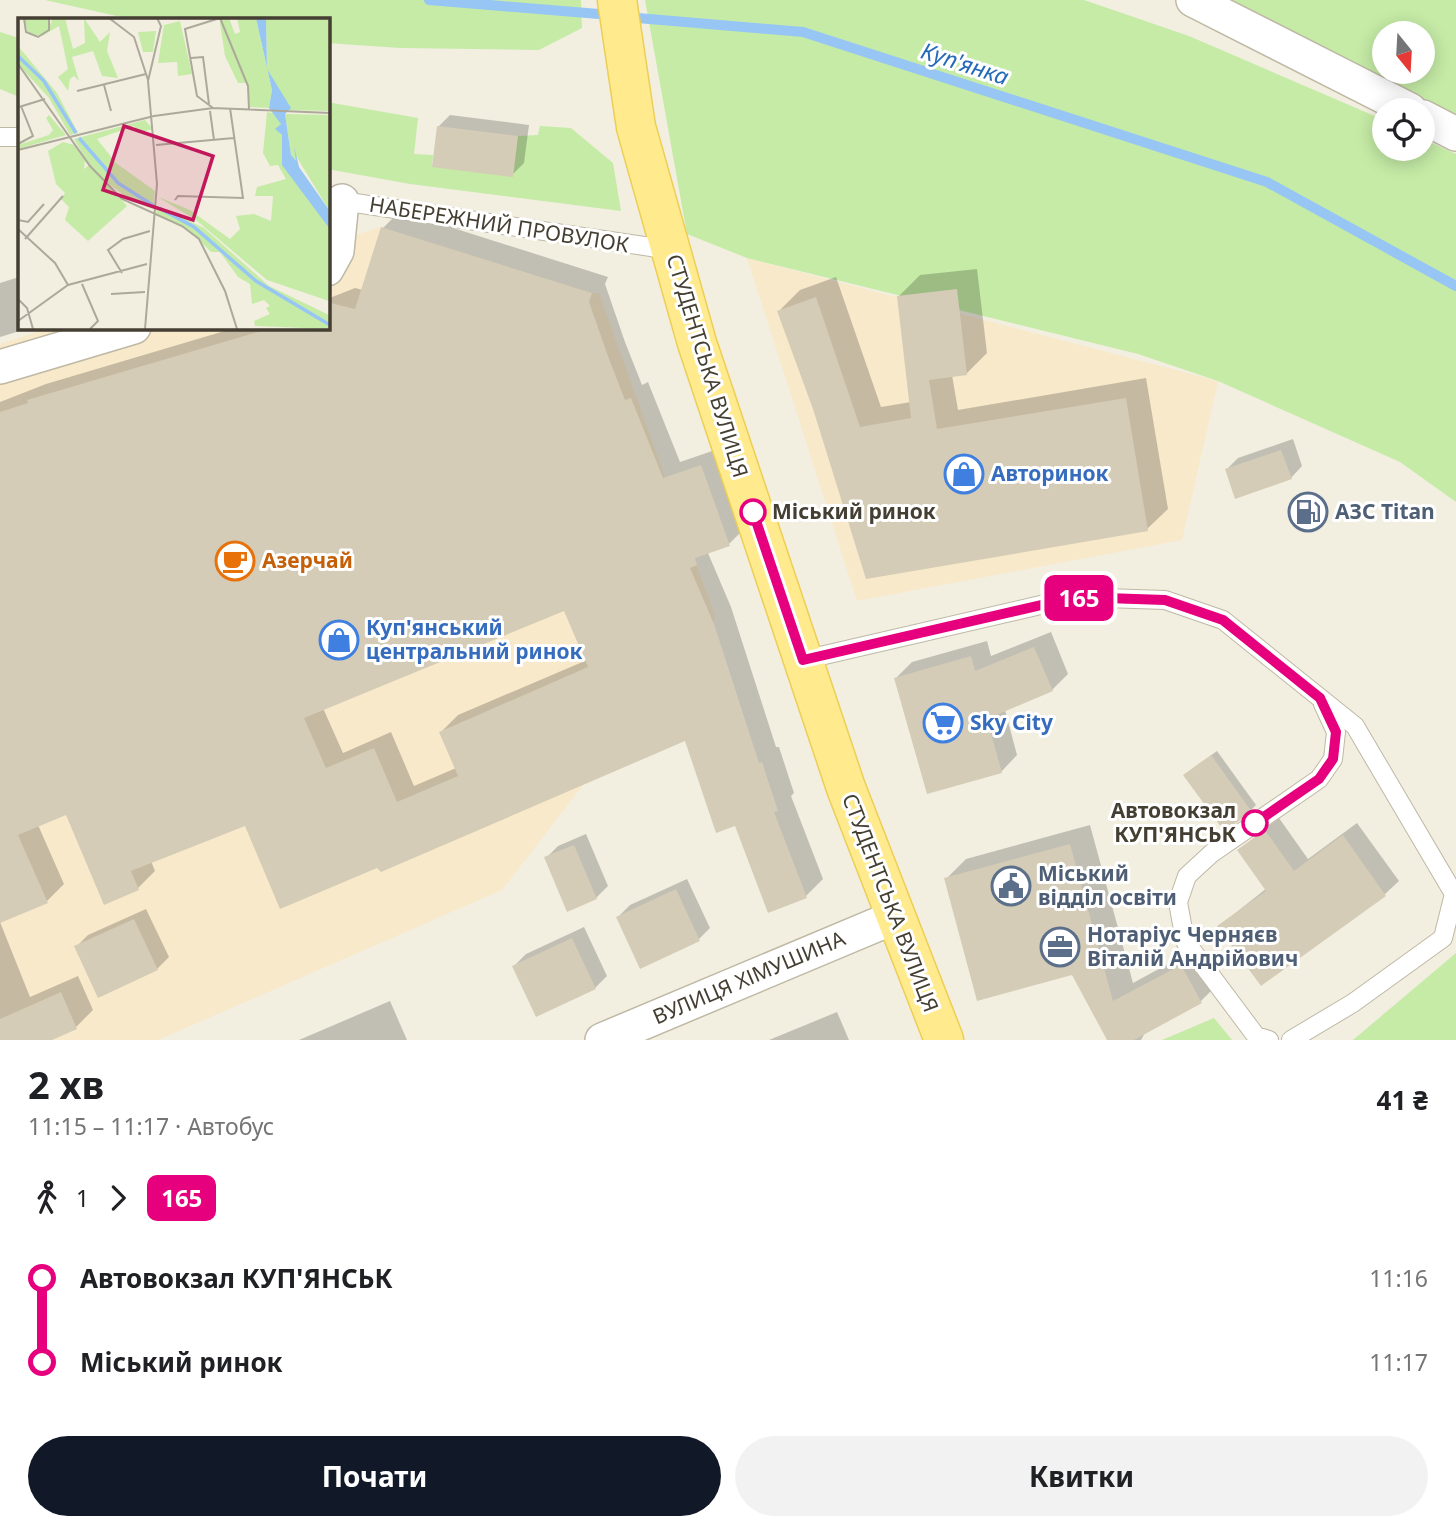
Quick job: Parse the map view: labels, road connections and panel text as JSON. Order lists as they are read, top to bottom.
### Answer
{
  "streets": {
    "main road": ["СТУДЕНТСЬКА ВУЛИЦЯ"],
    "street": ["ВУЛИЦЯ ХІМУШИНА"],
    "lane": ["НАБЕРЕЖНИЙ ПРОВУЛОК"]
  },
  "crossings": [
    ["НАБЕРЕЖНИЙ ПРОВУЛОК", "СТУДЕНТСЬКА ВУЛИЦЯ"],
    ["СТУДЕНТСЬКА ВУЛИЦЯ", "ВУЛИЦЯ ХІМУШИНА"]
  ],
  "water": ["Куп'янка"],
  "places": {
    "shop": ["Авторинок", "Куп'янський центральний ринок"],
    "other": ["Міський ринок", "Автовокзал КУП'ЯНСЬК"],
    "fuel station": ["АЗС Titan"],
    "cafe": ["Азерчай"],
    "supermarket": ["Sky City"],
    "public building": ["Міський відділ освіти"],
    "office": ["Нотаріус Черняєв Віталій Андрійович"]
  },
  "lines": ["bus line 165"],
  "north": "bottom",
  "page": {
    "on_map": "165",
    "heading": ["2 хв", "11:15 – 11:17 · Автобус", "41 ₴"],
    "legs": ["1", "165"],
    "list": [
      {
        "name": "Автовокзал КУП'ЯНСЬК",
        "value": "11:16"
      },
      {
        "name": "Міський ринок",
        "value": "11:17"
      }
    ],
    "buttons": ["Почати", "Квитки"]
  }
}
